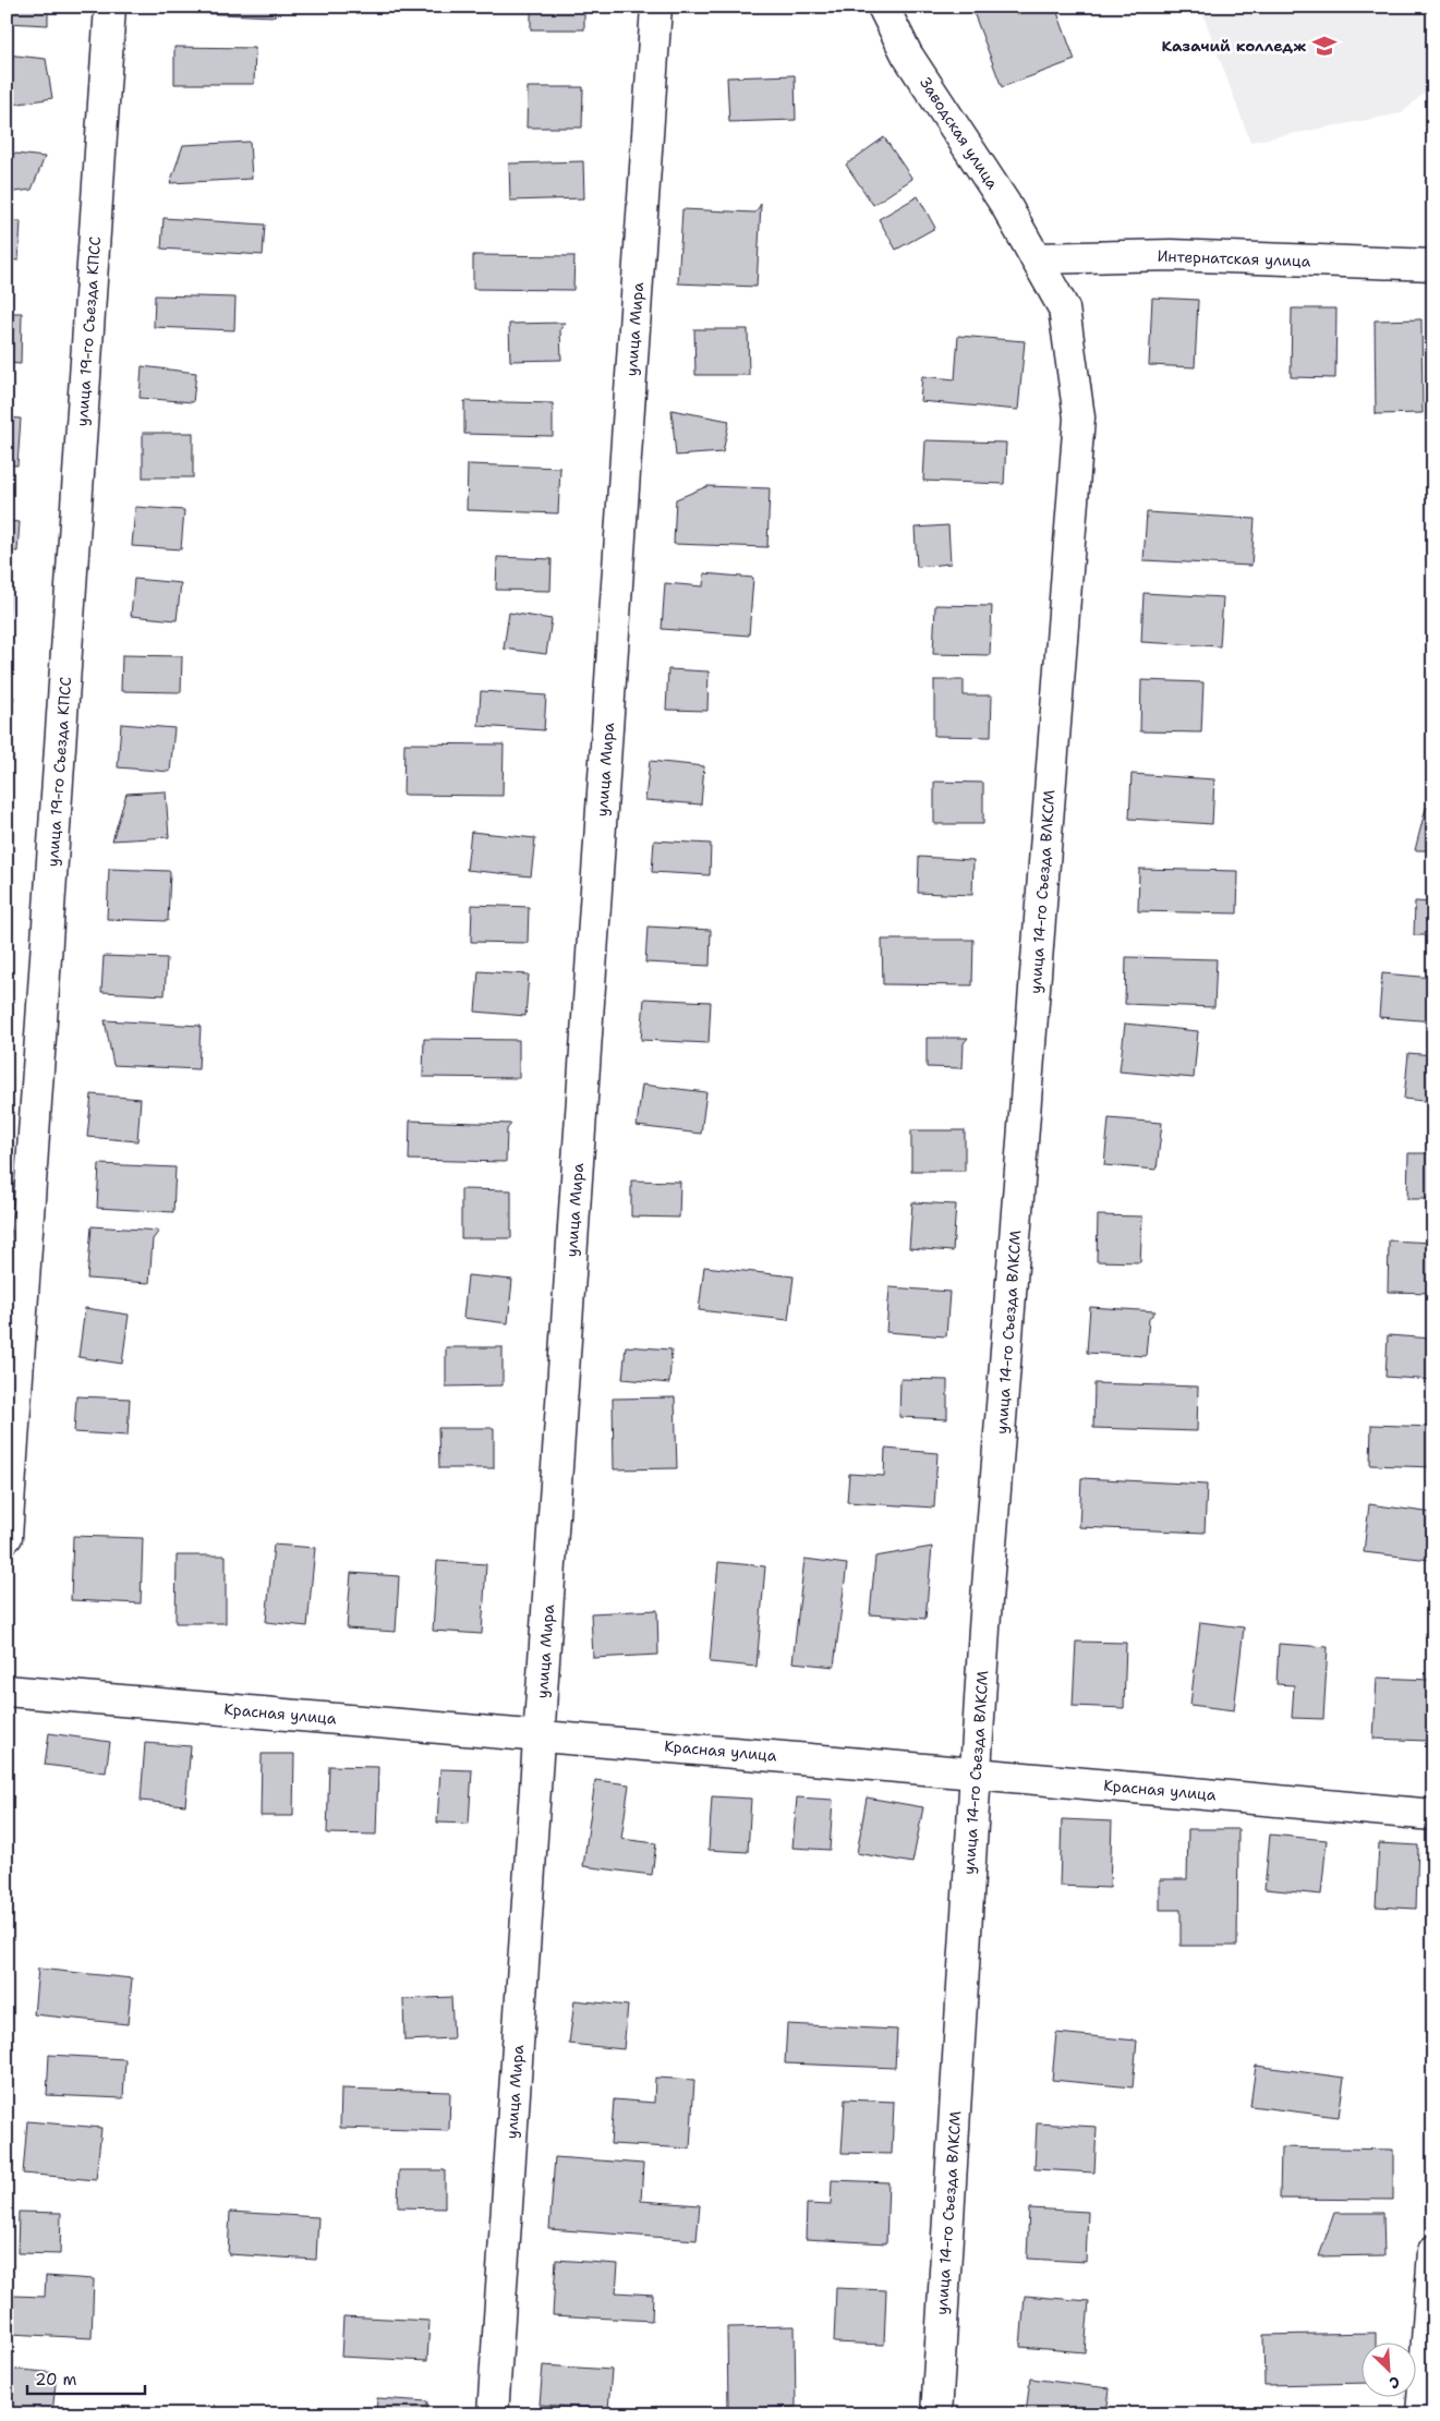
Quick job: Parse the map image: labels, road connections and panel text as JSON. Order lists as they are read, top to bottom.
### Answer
{
  "streets": {
    "street": [
      "Заводская улица",
      "Интернатская улица",
      "улица Мира",
      "улица 19-го Съезда КПСС",
      "улица 14-го Съезда ВЛКСМ",
      "Красная улица"
    ]
  },
  "crossings": [
    ["Заводская улица", "Интернатская улица"],
    ["Заводская улица", "улица 14-го Съезда ВЛКСМ"],
    ["Интернатская улица", "улица 14-го Съезда ВЛКСМ"],
    ["улица Мира", "Красная улица"],
    ["улица 14-го Съезда ВЛКСМ", "Красная улица"]
  ],
  "places": {
    "school or university": ["Казачий колледж"]
  },
  "scale_bar": "20 m",
  "north": "bottom right"
}
